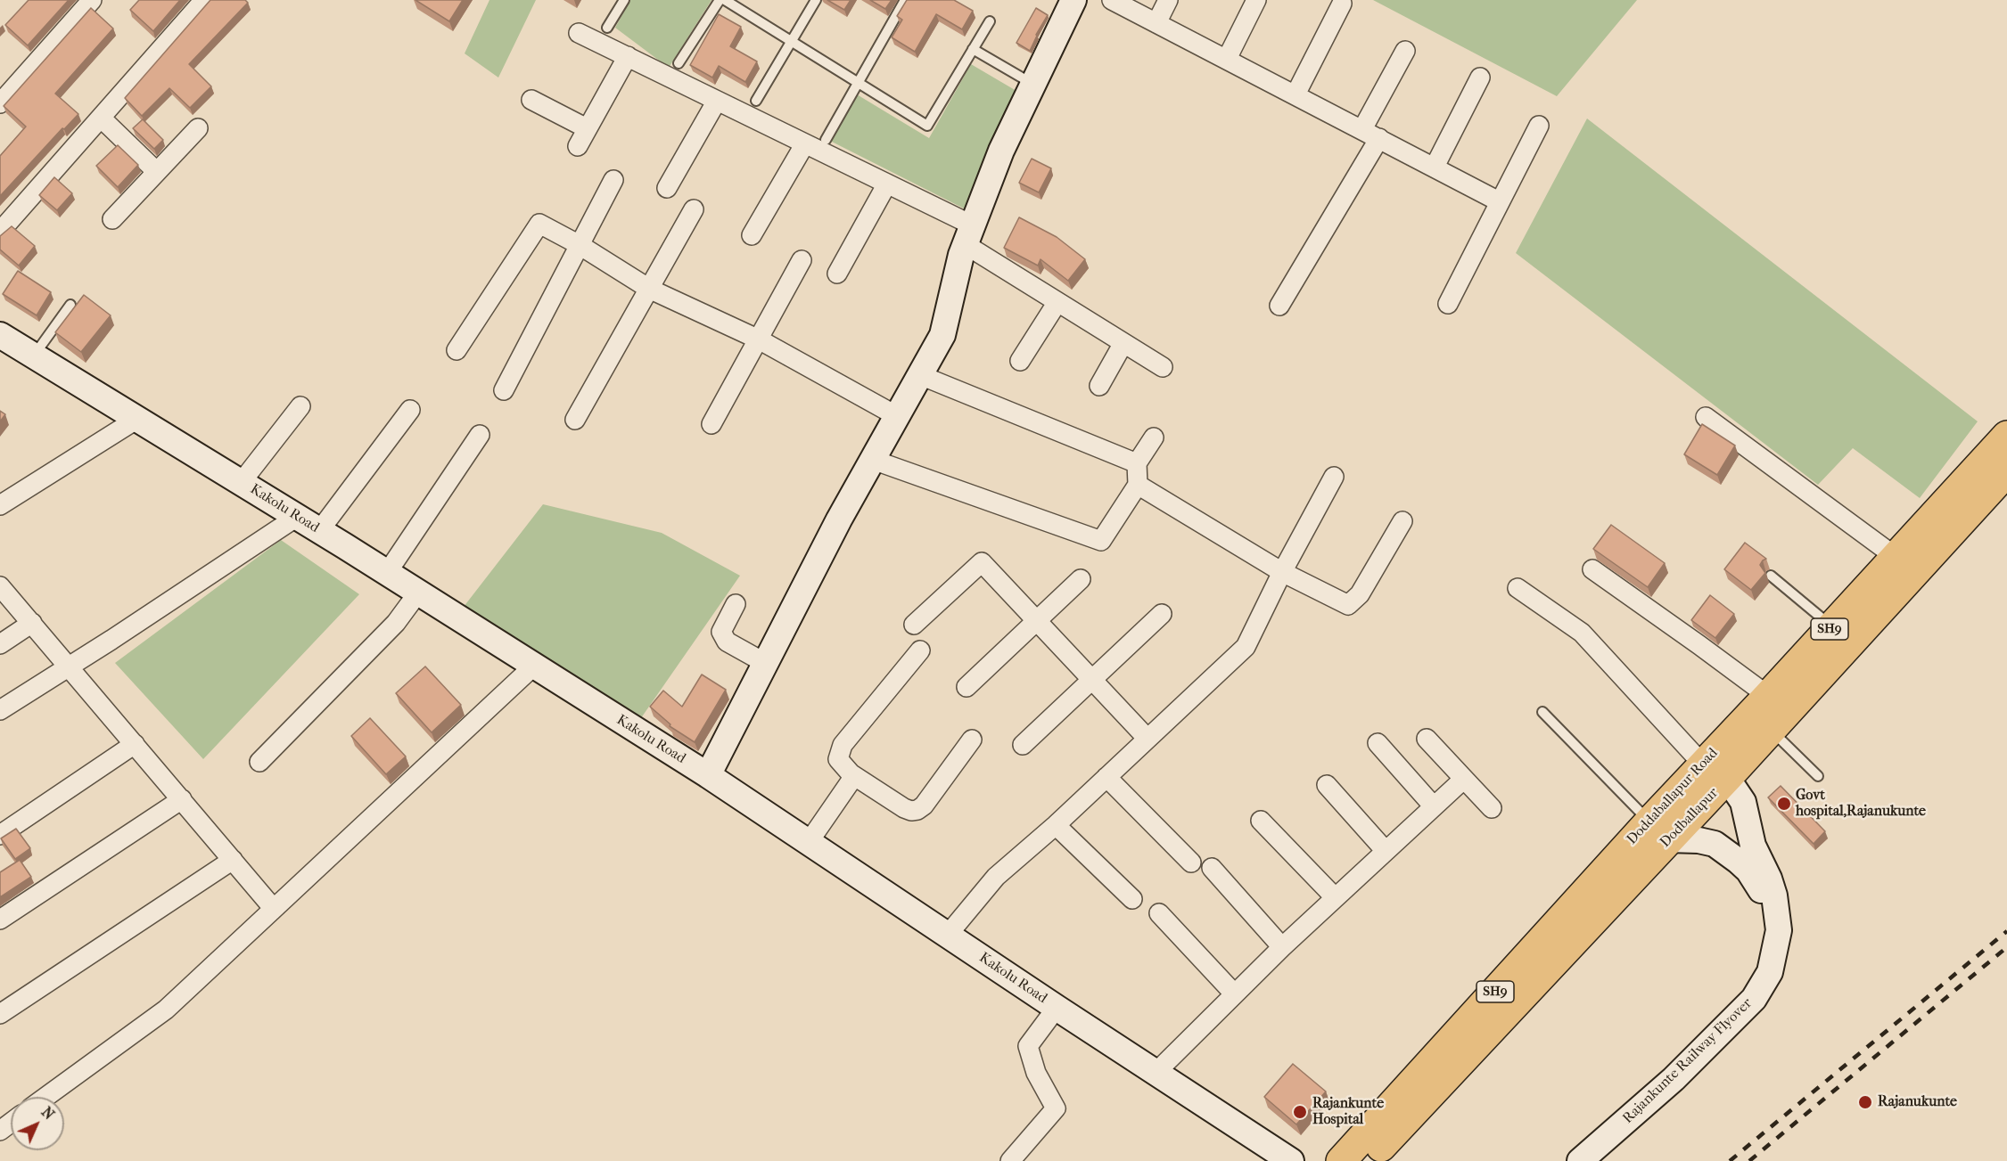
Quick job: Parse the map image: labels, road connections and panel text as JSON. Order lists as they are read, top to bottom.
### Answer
{
  "streets": {
    "main road": [
      "Kakolu Road",
      "SH9",
      "Doddaballapur Road",
      "Dodballapur",
      "Rajankunte Railway Flyover"
    ]
  },
  "crossings": [
    ["Doddaballapur Road", "Dodballapur"],
    ["Doddaballapur Road", "Rajankunte Railway Flyover"],
    ["Dodballapur", "Rajankunte Railway Flyover"]
  ],
  "places": ["Govt hospital,Rajanukunte", "Rajanukunte", "Rajankunte Hospital"],
  "north": "top right"
}
